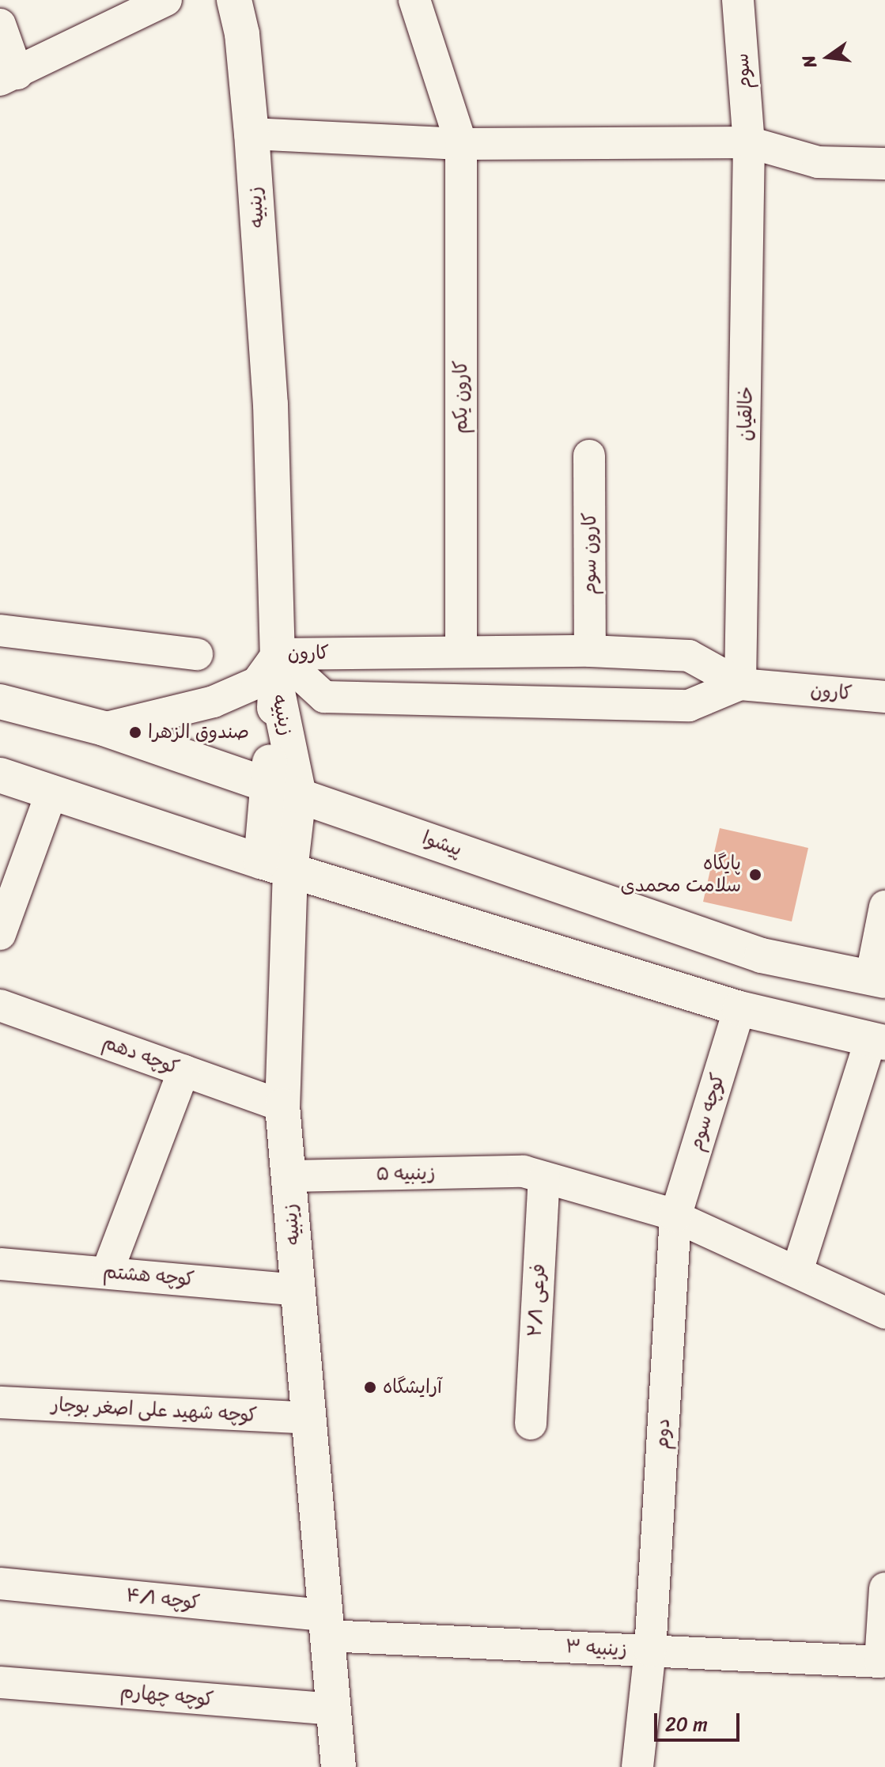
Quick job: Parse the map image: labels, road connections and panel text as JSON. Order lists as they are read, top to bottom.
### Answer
{
  "streets": {
    "street": [
      "سوم",
      "زینبیه",
      "کارون یکم",
      "خالقیان",
      "کارون سوم",
      "کارون",
      "پیشوا",
      "کوچه دهم",
      "کوچه سوم",
      "زینبیه ۵",
      "کوچه هشتم",
      "فرعی ۲/۱",
      "کوچه شهید علی اصغر بوجار",
      "دوم",
      "کوچه ۴/۱",
      "زینبیه ۳",
      "کوچه چهارم"
    ]
  },
  "crossings": [
    ["سوم", "خالقیان"],
    ["زینبیه", "کارون"],
    ["زینبیه", "پیشوا"],
    ["زینبیه", "کوچه دهم"],
    ["زینبیه", "زینبیه ۵"],
    ["زینبیه", "کوچه هشتم"],
    ["زینبیه", "کوچه شهید علی اصغر بوجار"],
    ["زینبیه", "کوچه ۴/۱"],
    ["زینبیه", "زینبیه ۳"],
    ["زینبیه", "کوچه چهارم"],
    ["کارون یکم", "کارون"],
    ["خالقیان", "کارون"],
    ["کارون سوم", "کارون"],
    ["کوچه سوم", "زینبیه ۵"],
    ["کوچه سوم", "دوم"],
    ["زینبیه ۵", "فرعی ۲/۱"],
    ["زینبیه ۵", "دوم"],
    ["دوم", "زینبیه ۳"],
    ["کوچه ۴/۱", "زینبیه ۳"]
  ],
  "places": ["صندوق الزهرا", "پایگاه سلامت محمدی", "آرایشگاه"],
  "scale_bar": "20 m",
  "north": "left"
}
